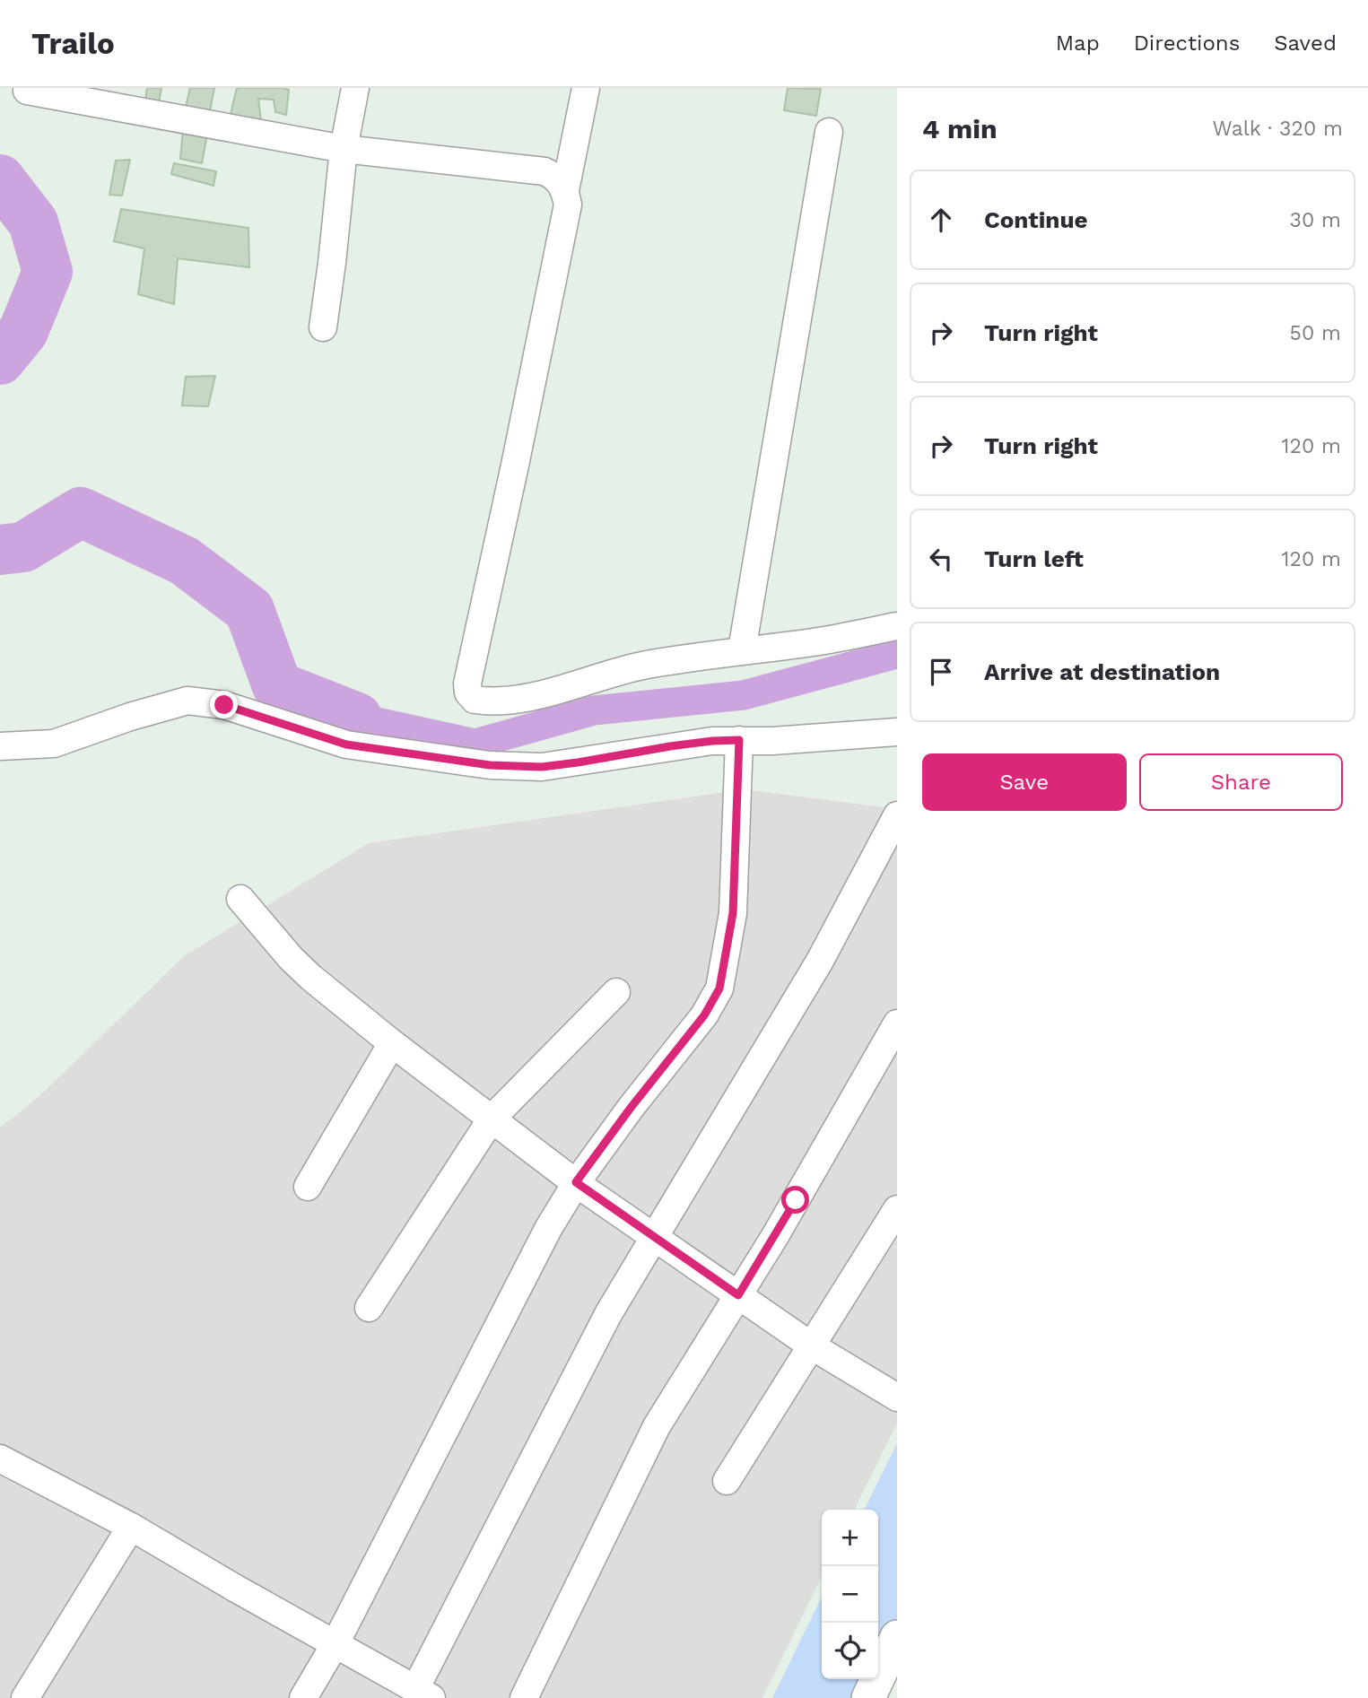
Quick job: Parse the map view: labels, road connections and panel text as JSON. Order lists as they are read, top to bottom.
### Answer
{
  "page": {
    "header": "Trailo",
    "nav": ["Map", "Directions", "Saved"],
    "heading": ["4 min", "Walk · 320 m"],
    "list": [
      ["Continue", "30 m"],
      ["Turn right", "50 m"],
      ["Turn right", "120 m"],
      ["Turn left", "120 m"],
      "Arrive at destination"
    ],
    "buttons": ["Save", "Share"],
    "map_buttons": ["+", "−"]
  }
}
